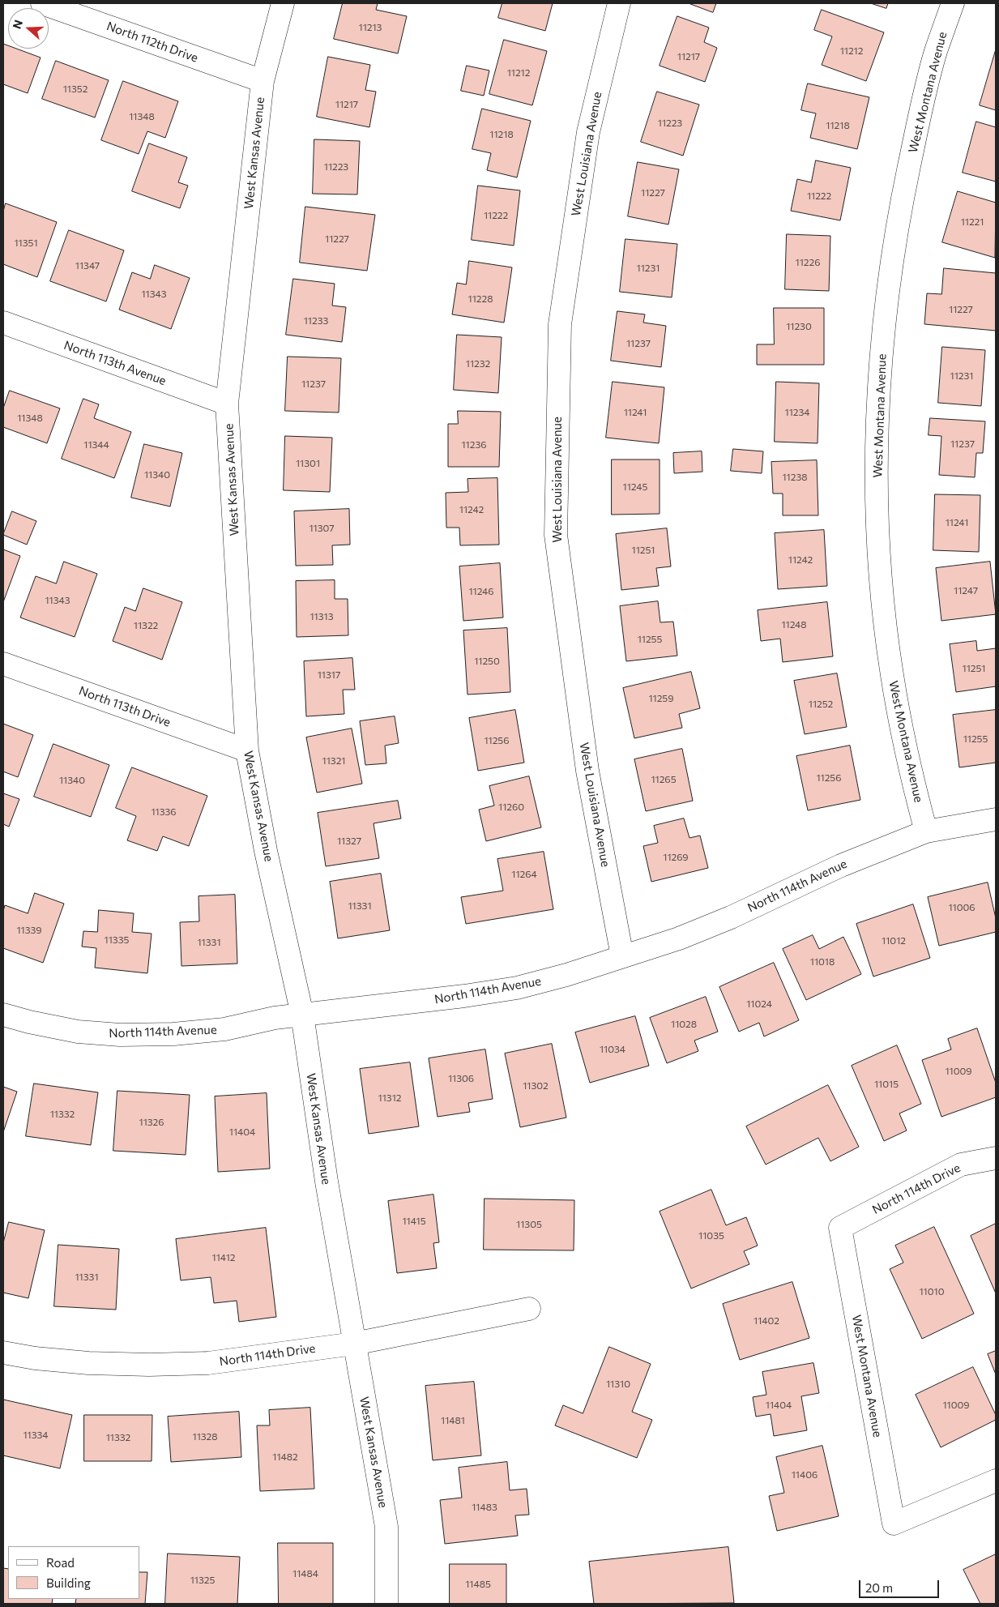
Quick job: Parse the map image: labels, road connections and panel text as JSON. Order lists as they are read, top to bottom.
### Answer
{
  "streets": {
    "street": [
      "North 112th Drive",
      "West Montana Avenue",
      "West Kansas Avenue",
      "West Louisiana Avenue",
      "North 113th Avenue",
      "North 113th Drive",
      "North 114th Avenue",
      "North 114th Drive"
    ]
  },
  "crossings": [
    ["North 112th Drive", "West Kansas Avenue"],
    ["West Montana Avenue", "North 114th Avenue"],
    ["West Montana Avenue", "North 114th Drive"],
    ["West Kansas Avenue", "North 113th Avenue"],
    ["West Kansas Avenue", "North 113th Drive"],
    ["West Kansas Avenue", "North 114th Avenue"],
    ["West Kansas Avenue", "North 114th Drive"],
    ["West Louisiana Avenue", "North 114th Avenue"]
  ],
  "house_numbers": [
    "11213",
    "11212",
    "11217",
    "11212",
    "11352",
    "11217",
    "11348",
    "11223",
    "11218",
    "11218",
    "11223",
    "11227",
    "11222",
    "11222",
    "11221",
    "11227",
    "11351",
    "11226",
    "11347",
    "11231",
    "11343",
    "11228",
    "11227",
    "11233",
    "11230",
    "11237",
    "11232",
    "11231",
    "11237",
    "11241",
    "11234",
    "11348",
    "11237",
    "11344",
    "11236",
    "11301",
    "11340",
    "11238",
    "11245",
    "11242",
    "11241",
    "11307",
    "11251",
    "11242",
    "11247",
    "11246",
    "11343",
    "11313",
    "11248",
    "11322",
    "11255",
    "11250",
    "11251",
    "11317",
    "11259",
    "11252",
    "11255",
    "11256",
    "11321",
    "11256",
    "11265",
    "11340",
    "11260",
    "11336",
    "11327",
    "11269",
    "11264",
    "11331",
    "11006",
    "11339",
    "11335",
    "11012",
    "11331",
    "11018",
    "11024",
    "11028",
    "11034",
    "11009",
    "11306",
    "11015",
    "11302",
    "11312",
    "11332",
    "11326",
    "11404",
    "11415",
    "11305",
    "11035",
    "11412",
    "11331",
    "11010",
    "11402",
    "11310",
    "11404",
    "11009",
    "11481",
    "11334",
    "11328",
    "11332",
    "11482",
    "11406",
    "11483",
    "11484",
    "11325",
    "11485"
  ],
  "legend": ["Road", "Building"],
  "scale_bar": "20 m",
  "north": "left"
}
